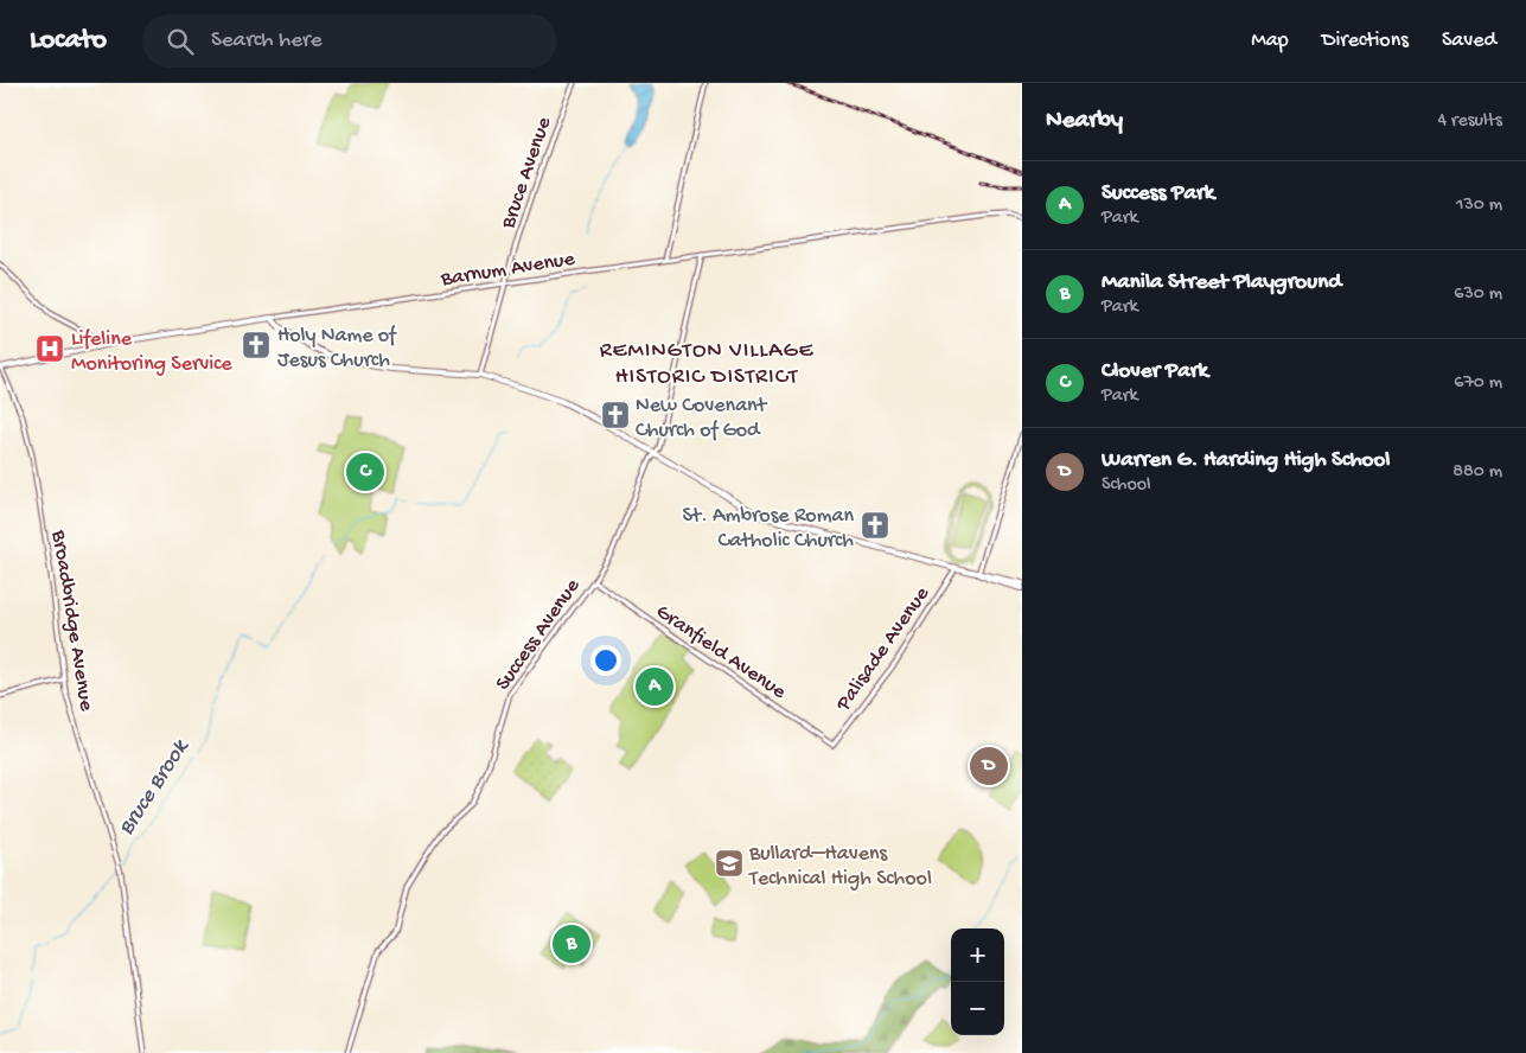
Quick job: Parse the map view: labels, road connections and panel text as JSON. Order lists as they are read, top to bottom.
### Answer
{
  "streets": {
    "main road": ["Barnum Avenue"],
    "street": [
      "Bruce Avenue",
      "Broadbridge Avenue",
      "Success Avenue",
      "Palisade Avenue",
      "Granfield Avenue"
    ]
  },
  "crossings": [
    ["Bruce Avenue", "Barnum Avenue"],
    ["Barnum Avenue", "Broadbridge Avenue"],
    ["Barnum Avenue", "Success Avenue"],
    ["Success Avenue", "Granfield Avenue"],
    ["Palisade Avenue", "Granfield Avenue"]
  ],
  "districts": ["REMINGTON VILLAGE HISTORIC DISTRICT"],
  "water": ["Bruce Brook"],
  "places": {
    "church": ["Holy Name of Jesus Church", "New Covenant Church of God", "St. Ambrose Roman Catholic Church"],
    "hospital": ["Lifeline Monitoring Service"],
    "school or university": ["Bullard–Havens Technical High School"]
  },
  "page": {
    "header": "Locato",
    "search": "Search here",
    "nav": ["Map", "Directions", "Saved"],
    "heading": ["Nearby", "4 results"],
    "list": [
      {
        "mark": "A",
        "name": "Success Park",
        "note": "Park",
        "value": "130 m"
      },
      {
        "mark": "B",
        "name": "Manila Street Playground",
        "note": "Park",
        "value": "630 m"
      },
      {
        "mark": "C",
        "name": "Clover Park",
        "note": "Park",
        "value": "670 m"
      },
      {
        "mark": "D",
        "name": "Warren G. Harding High School",
        "note": "School",
        "value": "880 m"
      }
    ],
    "pins": [
      "C",
      "A",
      "D",
      "B"
    ],
    "map_buttons": ["+", "−"]
  }
}
